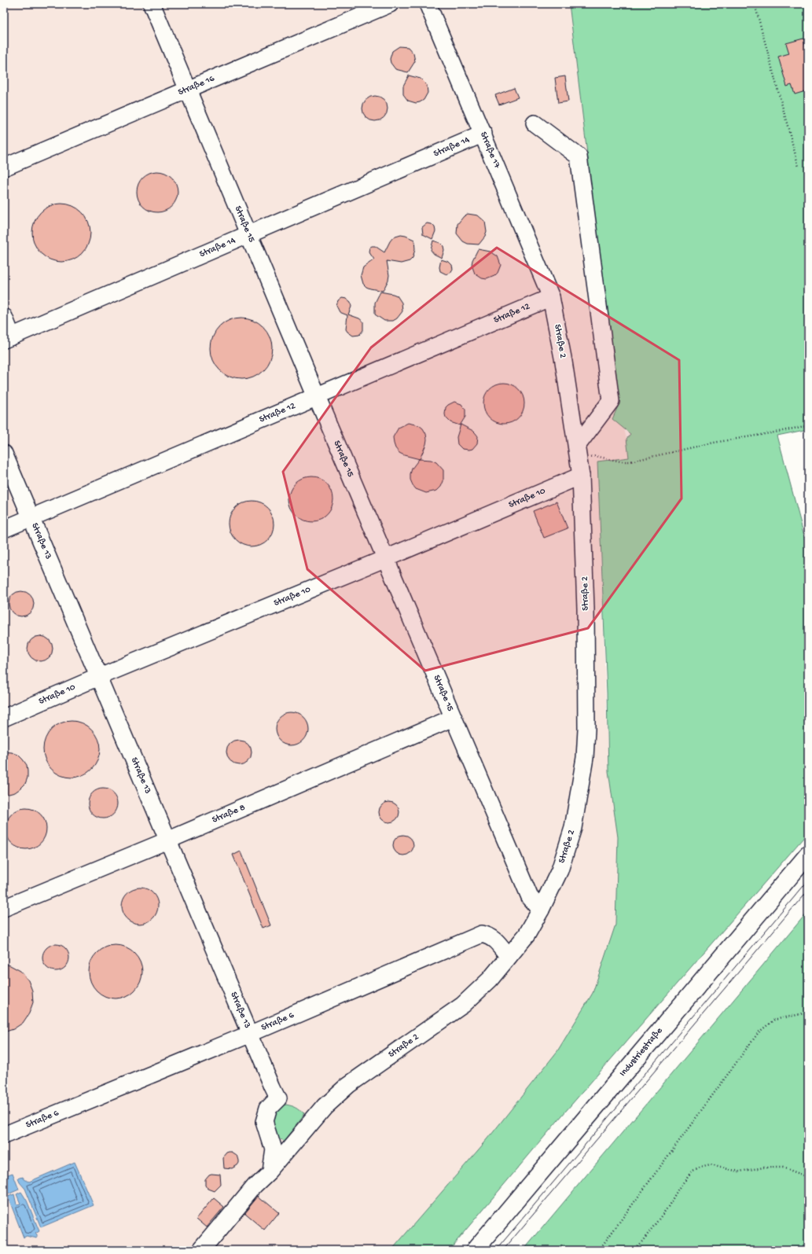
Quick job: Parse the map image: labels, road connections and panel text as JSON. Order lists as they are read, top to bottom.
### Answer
{
  "streets": {
    "main road": ["Industriestraße"],
    "lane": [
      "Straße 16",
      "Straße 14",
      "Straße 17",
      "Straße 15",
      "Straße 12",
      "Straße 2",
      "Straße 10",
      "Straße 13",
      "Straße 8",
      "Straße 6"
    ]
  },
  "crossings": [
    ["Straße 16", "Straße 15"],
    ["Straße 14", "Straße 17"],
    ["Straße 14", "Straße 15"],
    ["Straße 17", "Straße 12"],
    ["Straße 17", "Straße 2"],
    ["Straße 15", "Straße 12"],
    ["Straße 15", "Straße 2"],
    ["Straße 15", "Straße 10"],
    ["Straße 15", "Straße 8"],
    ["Straße 12", "Straße 2"],
    ["Straße 12", "Straße 13"],
    ["Straße 2", "Straße 10"],
    ["Straße 2", "Straße 13"],
    ["Straße 2", "Straße 6"],
    ["Straße 10", "Straße 13"],
    ["Straße 13", "Straße 8"],
    ["Straße 13", "Straße 6"]
  ]
}
